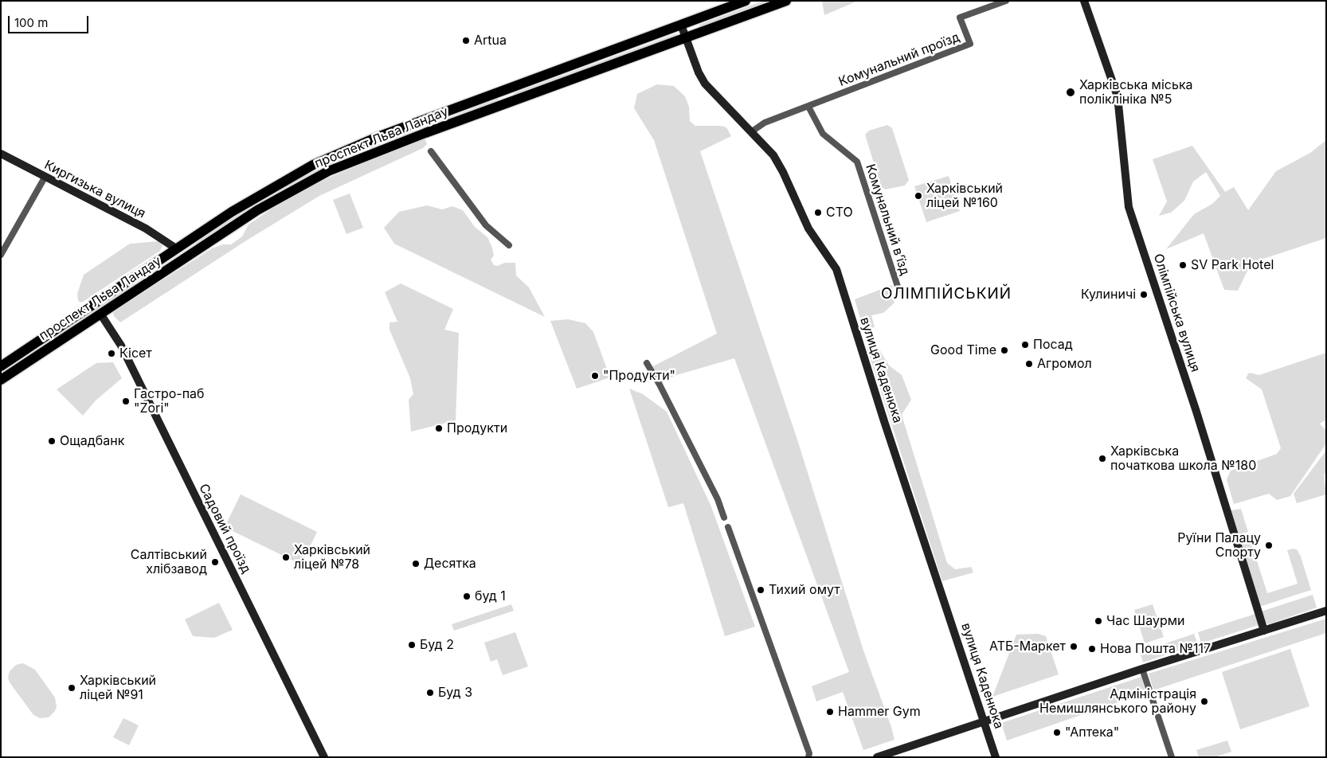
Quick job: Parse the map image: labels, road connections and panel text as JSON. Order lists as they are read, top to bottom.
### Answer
{
  "streets": {
    "main road": ["проспект Льва Ландау"],
    "street": [
      "Комунальний проїзд",
      "Киргизька вулиця",
      "Комунальний в’їзд",
      "Олімпійська вулиця",
      "вулиця Каденюка",
      "Садовий проїзд"
    ]
  },
  "crossings": [
    ["Комунальний проїзд", "Комунальний в’їзд"],
    ["проспект Льва Ландау", "Киргизька вулиця"],
    ["проспект Льва Ландау", "вулиця Каденюка"],
    ["проспект Льва Ландау", "Садовий проїзд"]
  ],
  "districts": ["ОЛІМПІЙСЬКИЙ"],
  "places": [
    "Artua",
    "Харківська міська поліклініка №5",
    "Харківський ліцей №160",
    "СТО",
    "SV Park Hotel",
    "Кулиничі",
    "Посад",
    "Good Time",
    "Кісет",
    "Агромол",
    "\"Продукти\"",
    "Гастро-паб \"Zori\"",
    "Продукти",
    "Ощадбанк",
    "Харківська початкова школа №180",
    "Руїни Палацу Спорту",
    "Харківський ліцей №78",
    "Салтівський хлібзавод",
    "Десятка",
    "Тихий омут",
    "буд 1",
    "Час Шаурми",
    "Буд 2",
    "АТБ-Маркет",
    "Нова Пошта №117",
    "Харківський ліцей №91",
    "Буд 3",
    "Адміністрація Немишлянського району",
    "Hammer Gym",
    "\"Аптека\""
  ],
  "scale_bar": "100 m"
}
